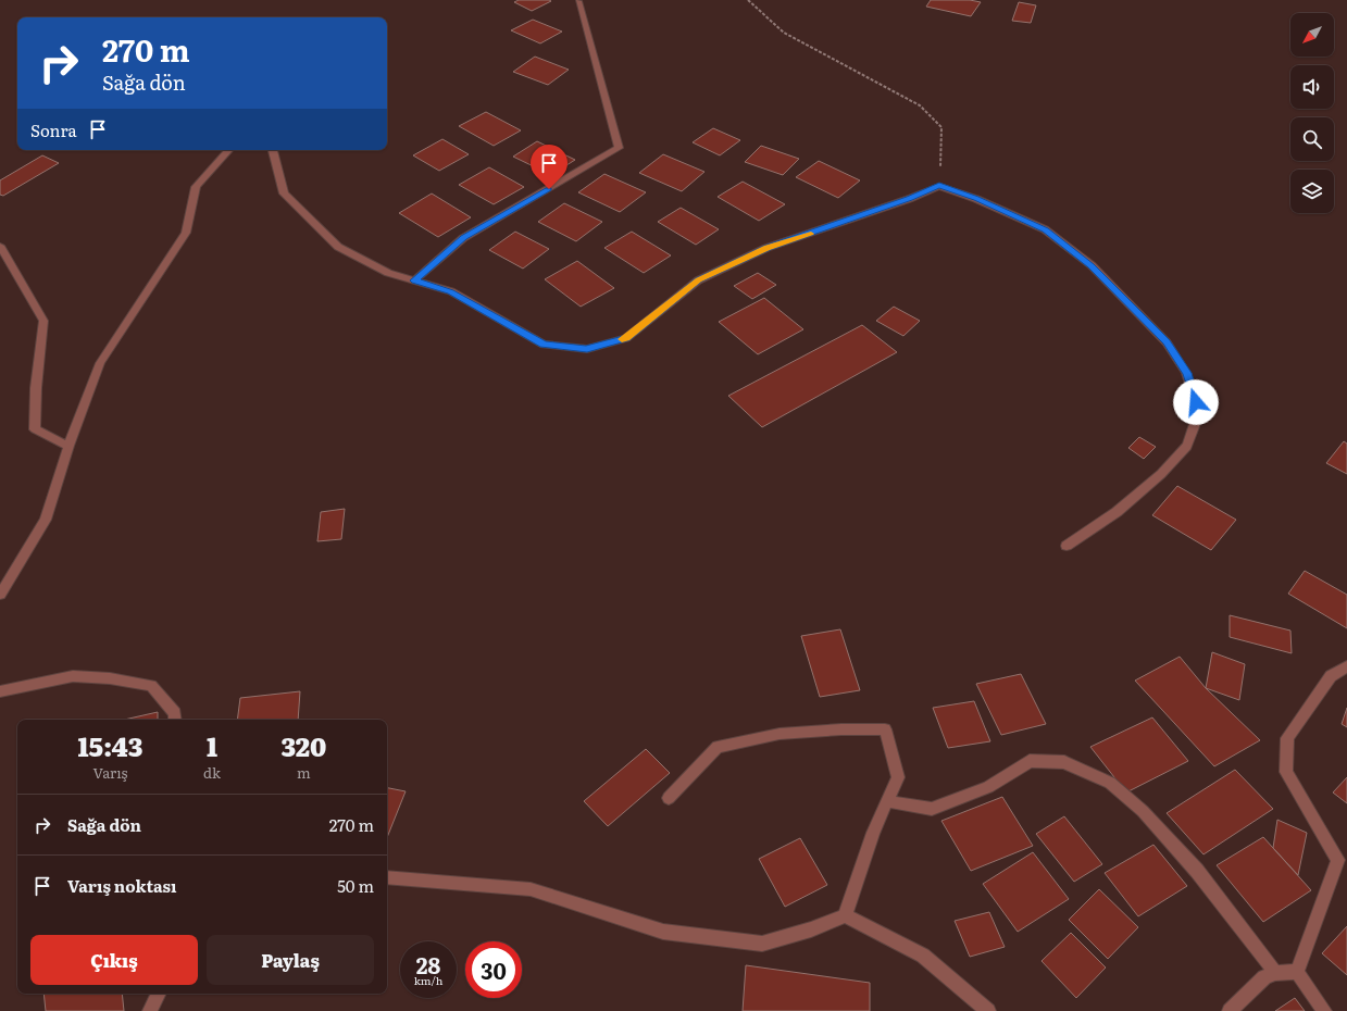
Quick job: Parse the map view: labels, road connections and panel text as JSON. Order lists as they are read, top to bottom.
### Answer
{
  "north": "bottom left",
  "page": {
    "turn": ["270 m", "Sağa dön"],
    "then": "Sonra",
    "eta": [
      "15:43",
      "Varış",
      "1",
      "dk",
      "320",
      "m"
    ],
    "list": [
      {
        "name": "Sağa dön",
        "value": "270 m"
      },
      {
        "name": "Varış noktası",
        "value": "50 m"
      }
    ],
    "buttons": ["Çıkış", "Paylaş"],
    "speed": "28 km/h",
    "limit": "30"
  }
}
